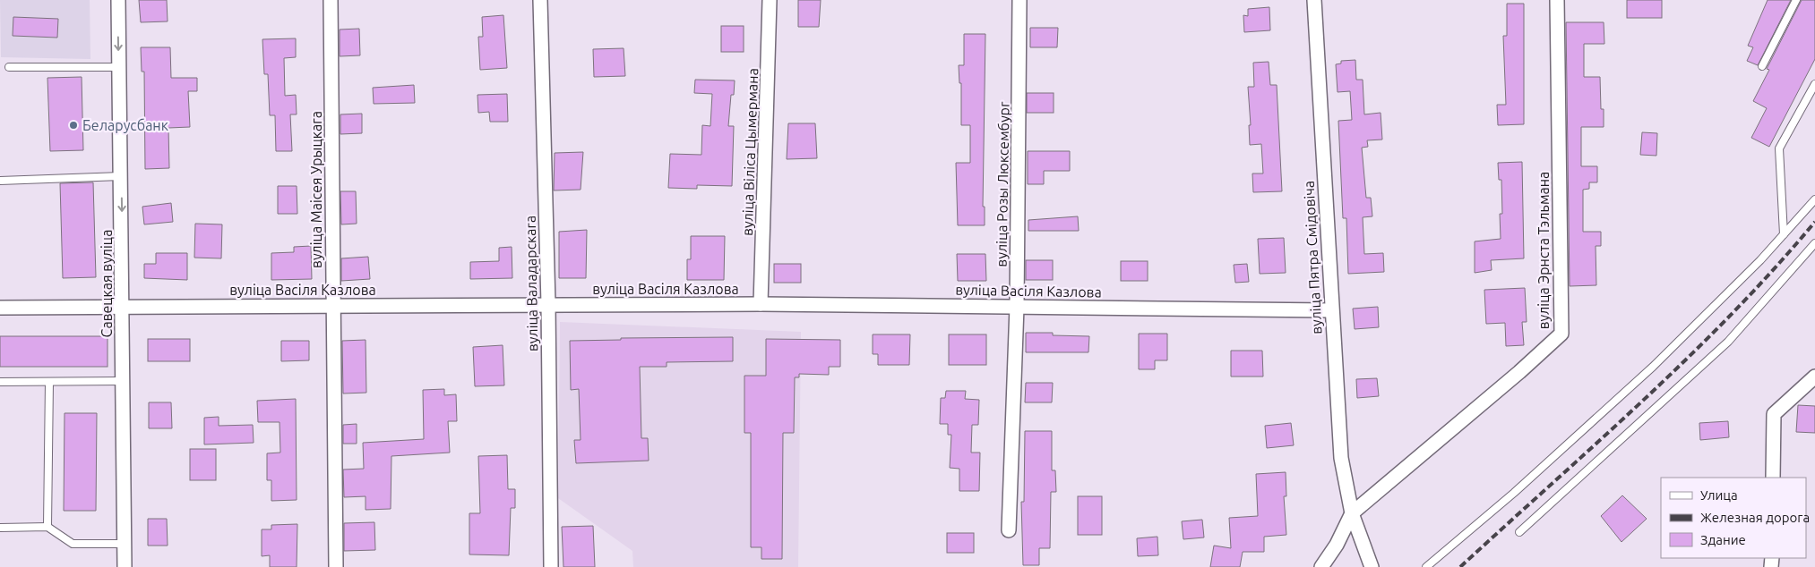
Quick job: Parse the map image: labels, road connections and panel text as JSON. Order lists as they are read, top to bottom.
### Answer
{
  "streets": {
    "street": [
      "вуліца Віліса Цымермана",
      "вуліца Розы Люксембург",
      "вуліца Маісея Урыцкага",
      "вуліца Эрнста Тэльмана",
      "вуліца Пятра Смідовіча",
      "Савецкая вуліца",
      "вуліца Валадарскага",
      "вуліца Васіля Казлова"
    ]
  },
  "crossings": [
    ["вуліца Віліса Цымермана", "вуліца Васіля Казлова"],
    ["вуліца Розы Люксембург", "вуліца Васіля Казлова"],
    ["вуліца Маісея Урыцкага", "вуліца Васіля Казлова"],
    ["вуліца Эрнста Тэльмана", "вуліца Пятра Смідовіча"],
    ["вуліца Пятра Смідовіча", "вуліца Васіля Казлова"],
    ["Савецкая вуліца", "вуліца Васіля Казлова"],
    ["вуліца Валадарскага", "вуліца Васіля Казлова"]
  ],
  "places": ["Беларусбанк"],
  "legend": ["Улица", "Железная дорога", "Здание"]
}
